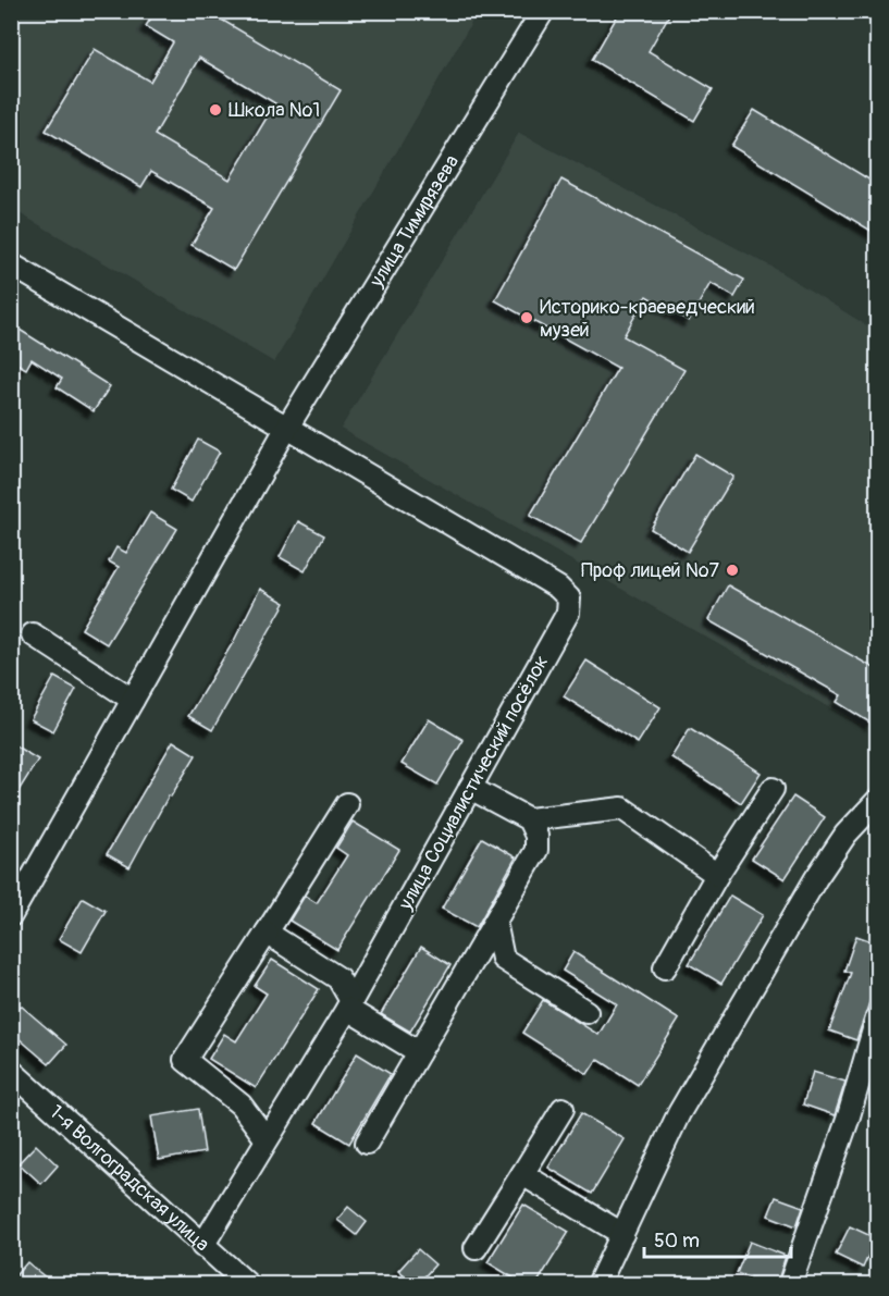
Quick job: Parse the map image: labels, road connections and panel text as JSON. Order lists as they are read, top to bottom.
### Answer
{
  "streets": {
    "street": ["улица Тимирязева", "улица Социалистический посёлок", "1-я Волгоградская улица"]
  },
  "crossings": [
    ["улица Тимирязева", "улица Социалистический посёлок"],
    ["улица Социалистический посёлок", "1-я Волгоградская улица"]
  ],
  "places": ["Школа №1", "Историко-краеведческий музей", "Проф лицей №7"],
  "scale_bar": "50 m"
}
